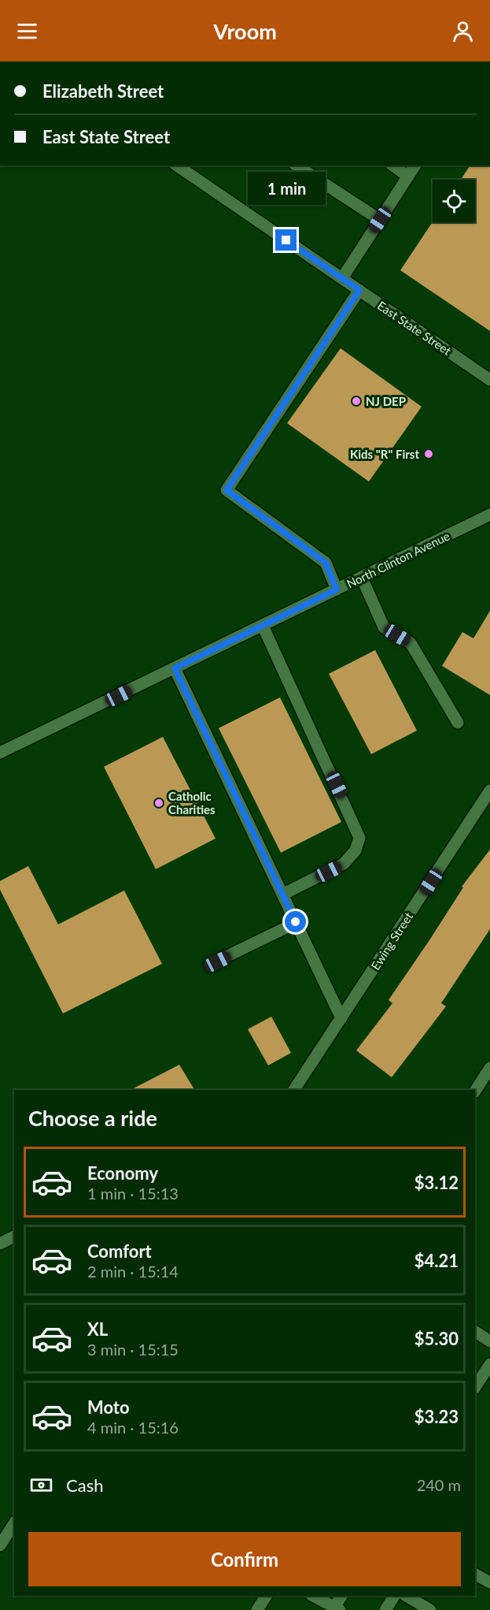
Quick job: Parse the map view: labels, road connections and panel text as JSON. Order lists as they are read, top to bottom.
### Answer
{
  "streets": {
    "street": ["East State Street", "North Clinton Avenue", "Ewing Street"]
  },
  "places": ["NJ DEP", "Kids \"R\" First", "Catholic Charities"],
  "page": {
    "header": "Vroom",
    "banner": ["Elizabeth Street", "East State Street"],
    "bubble": "1 min",
    "heading": "Choose a ride",
    "list": [
      {
        "name": "Economy",
        "note": "1 min · 15:13",
        "value": "$3.12"
      },
      {
        "name": "Comfort",
        "note": "2 min · 15:14",
        "value": "$4.21"
      },
      {
        "name": "XL",
        "note": "3 min · 15:15",
        "value": "$5.30"
      },
      {
        "name": "Moto",
        "note": "4 min · 15:16",
        "value": "$3.23"
      }
    ],
    "pay": ["Cash", "240 m"],
    "buttons": "Confirm"
  }
}
